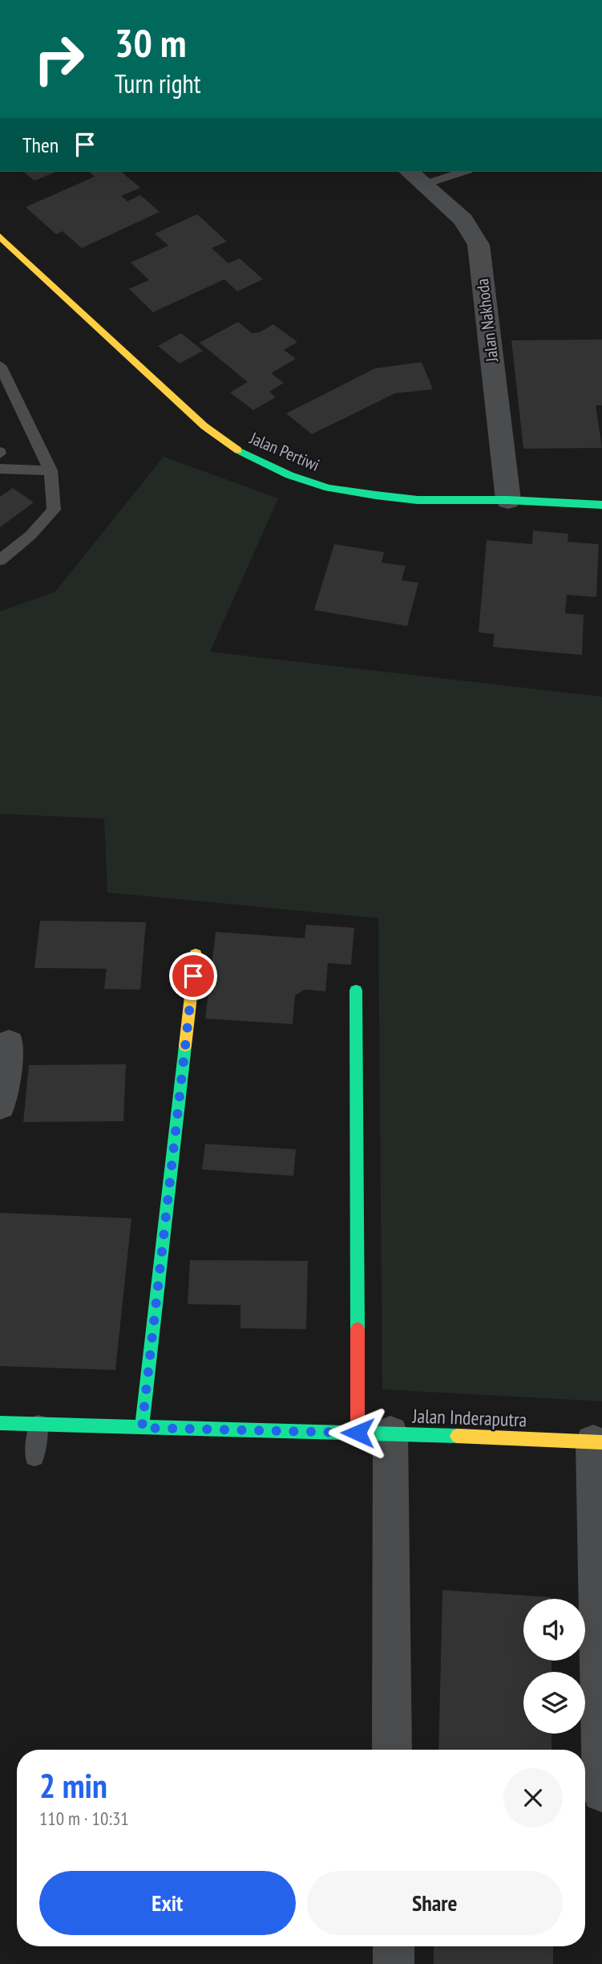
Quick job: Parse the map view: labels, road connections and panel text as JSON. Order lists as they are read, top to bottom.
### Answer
{
  "streets": {
    "street": ["Jalan Nakhoda", "Jalan Pertiwi", "Jalan Inderaputra"]
  },
  "crossings": [
    ["Jalan Nakhoda", "Jalan Pertiwi"]
  ],
  "page": {
    "turn": ["30 m", "Turn right"],
    "then": "Then",
    "heading": ["2 min", "110 m · 10:31"],
    "buttons": ["Exit", "Share"]
  }
}
